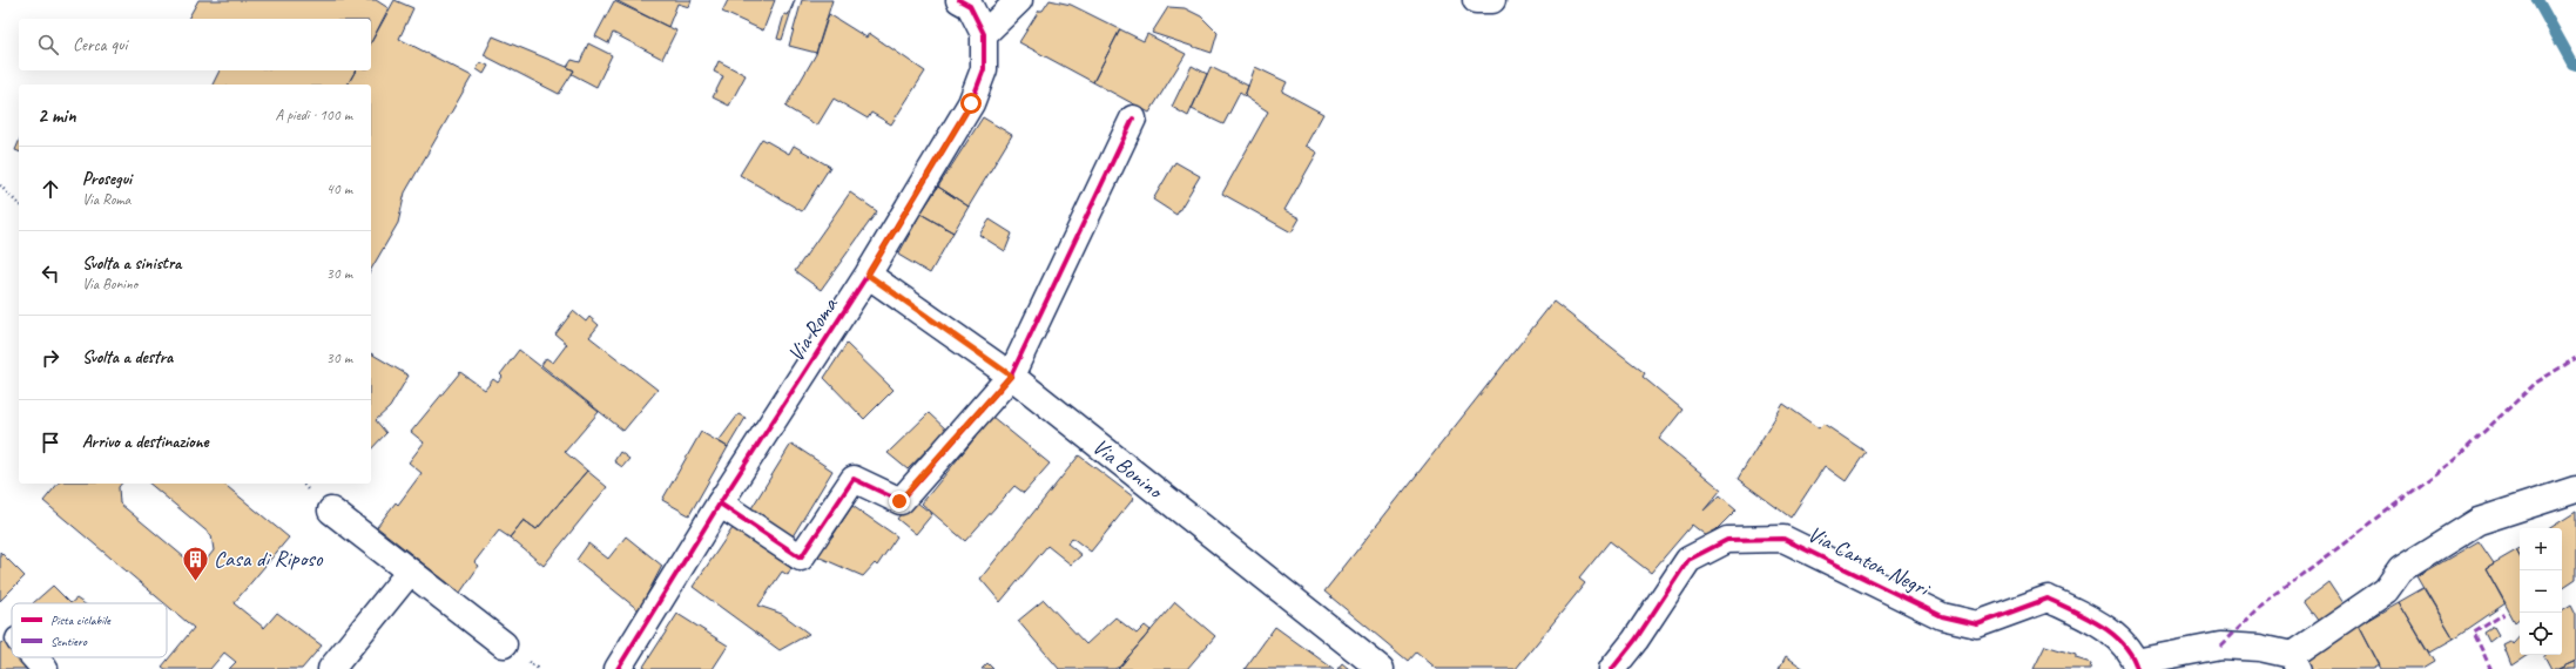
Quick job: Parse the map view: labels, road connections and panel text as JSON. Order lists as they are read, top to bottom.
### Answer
{
  "streets": {
    "street": ["Via Roma", "Via Bonino", "Via Canton Negri"]
  },
  "crossings": [
    ["Via Roma", "Via Bonino"]
  ],
  "places": {
    "building": ["Casa di Riposo"]
  },
  "legend": ["Pista ciclabile", "Sentiero"],
  "page": {
    "search": "Cerca qui",
    "heading": ["2 min", "A piedi · 100 m"],
    "list": [
      ["Prosegui", "Via Roma", "40 m"],
      ["Svolta a sinistra", "Via Bonino", "30 m"],
      ["Svolta a destra", "30 m"],
      "Arrivo a destinazione"
    ],
    "map_buttons": ["+", "−"]
  }
}
